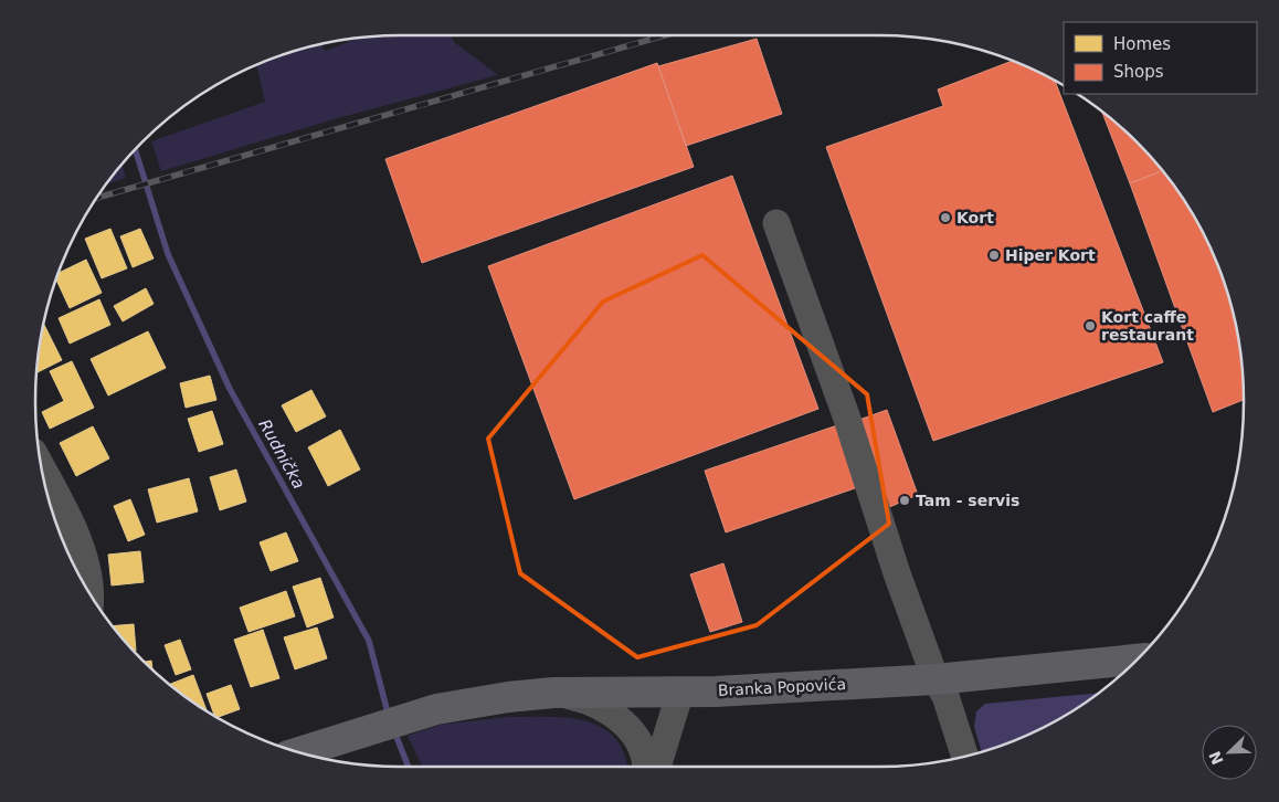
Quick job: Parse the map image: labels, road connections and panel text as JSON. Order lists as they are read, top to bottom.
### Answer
{
  "streets": {
    "main road": ["Branka Popovića"]
  },
  "water": ["Rudnička"],
  "places": [
    "Kort",
    "Hiper Kort",
    "Kort caffe restaurant",
    "Tam - servis"
  ],
  "legend": ["Homes", "Shops"],
  "north": "bottom left"
}
